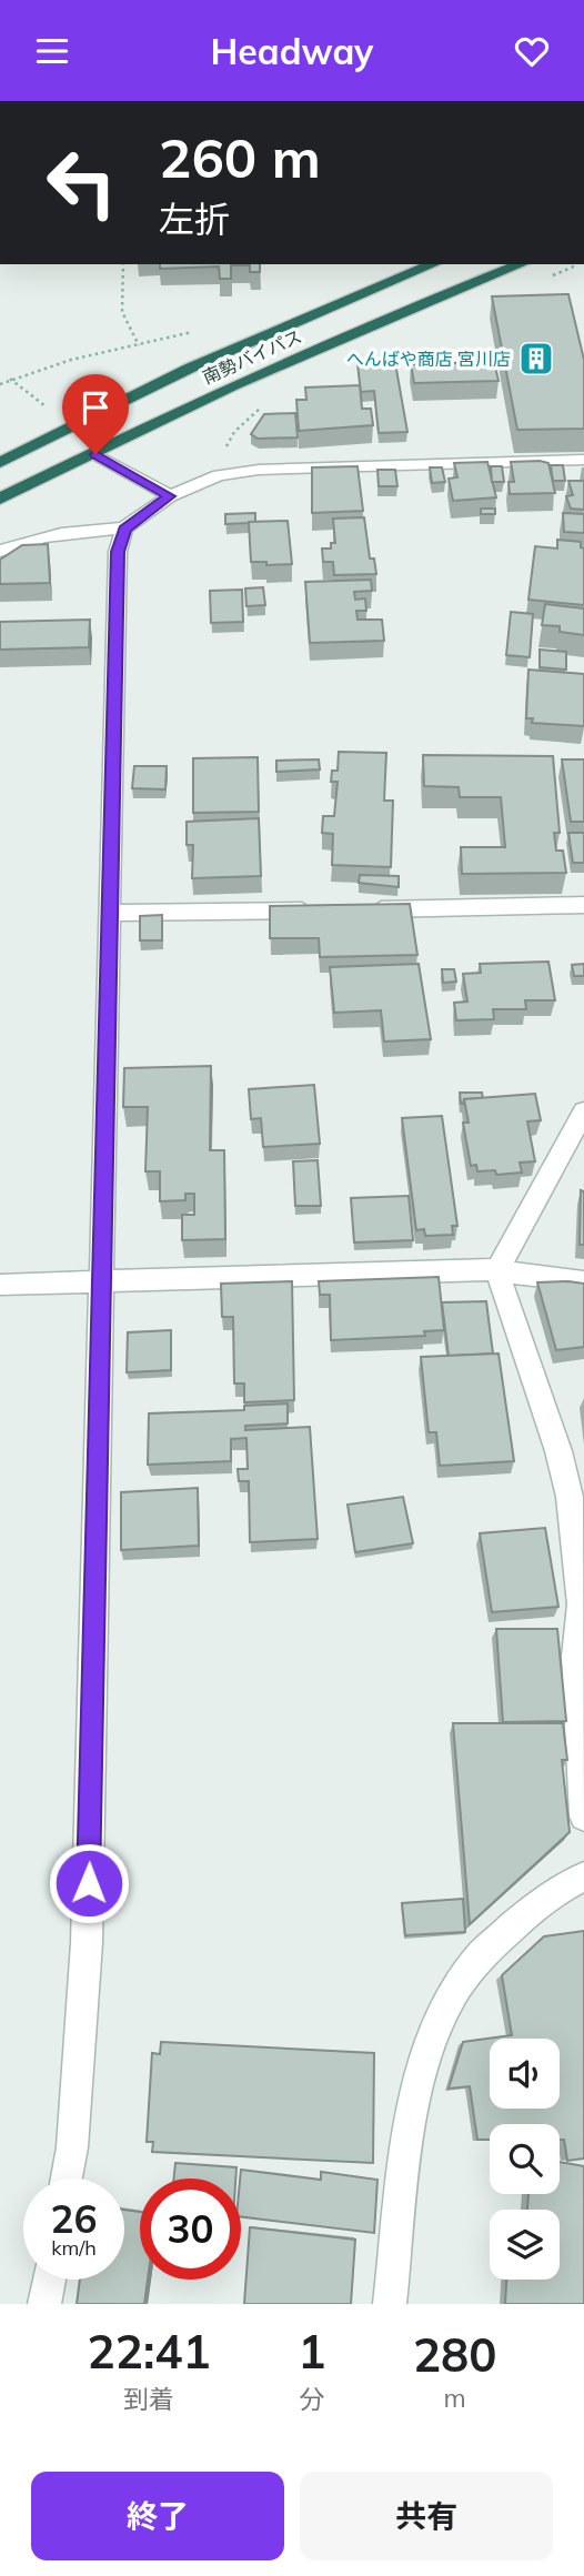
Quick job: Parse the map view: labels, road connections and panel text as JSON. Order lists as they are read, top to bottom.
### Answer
{
  "streets": {
    "highway": ["南勢バイパス"]
  },
  "places": {
    "building": ["へんばや商店 宮川店"]
  },
  "page": {
    "header": "Headway",
    "turn": ["260 m", "左折"],
    "speed": "26 km/h",
    "limit": "30",
    "eta": [
      "22:41",
      "到着",
      "1",
      "分",
      "280",
      "m"
    ],
    "buttons": ["終了", "共有"]
  }
}
